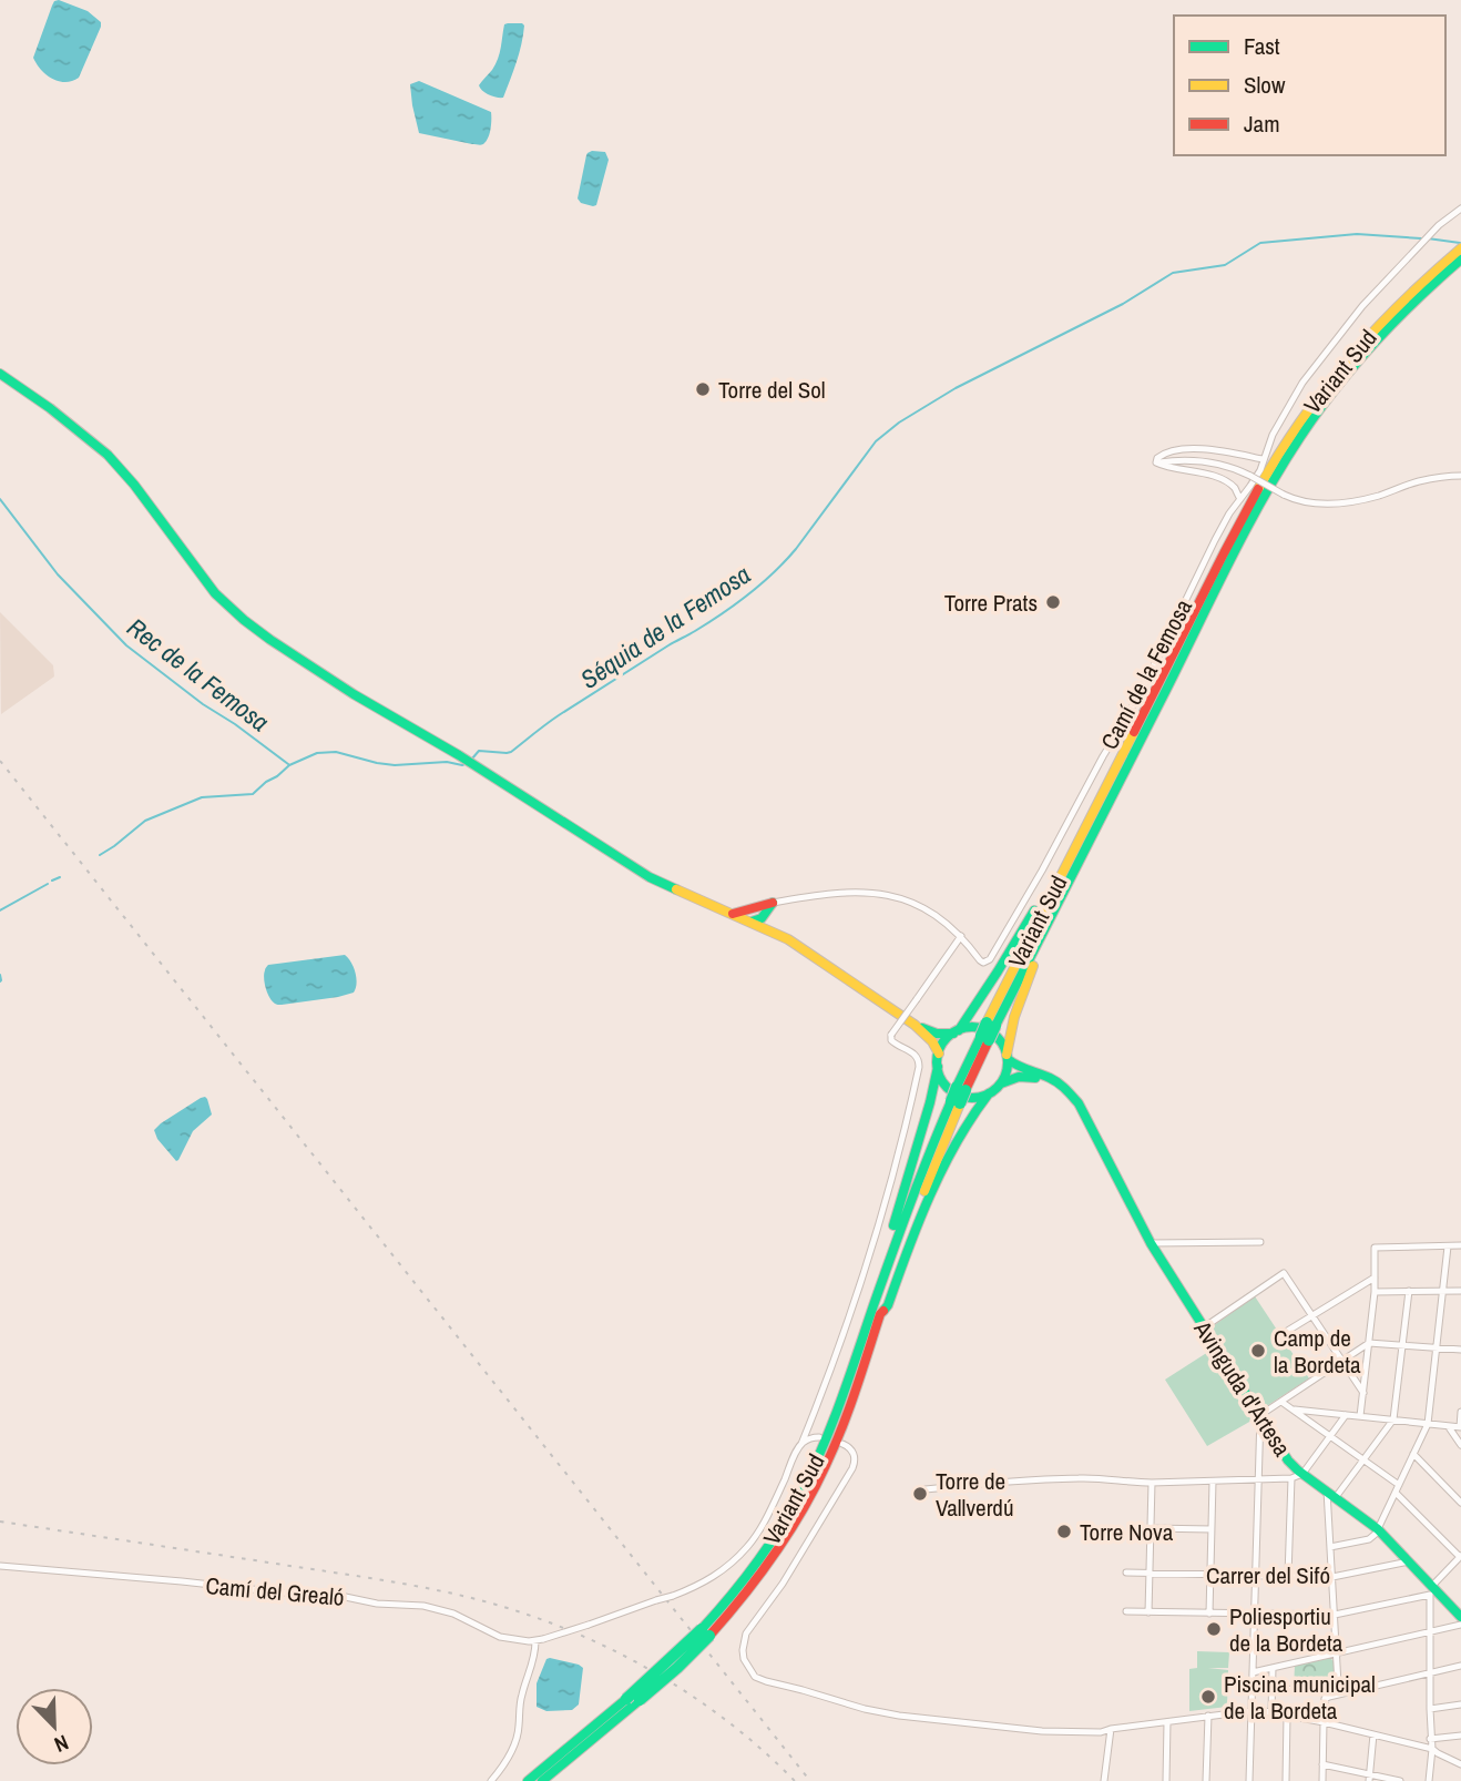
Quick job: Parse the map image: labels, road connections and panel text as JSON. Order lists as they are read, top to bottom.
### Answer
{
  "streets": {
    "main road": ["Variant Sud", "Avinguda d'Artesa"],
    "street": ["Camí de la Femosa", "Carrer del Sifó", "Camí del Grealó"]
  },
  "crossings": [
    ["Avinguda d'Artesa", "Carrer del Sifó"]
  ],
  "water": ["Séquia de la Femosa", "Rec de la Femosa"],
  "places": [
    "Torre del Sol",
    "Torre Prats",
    "Camp de la Bordeta",
    "Torre de Vallverdú",
    "Torre Nova",
    "Poliesportiu de la Bordeta",
    "Piscina municipal de la Bordeta"
  ],
  "legend": ["Fast", "Slow", "Jam"],
  "north": "bottom right"
}
